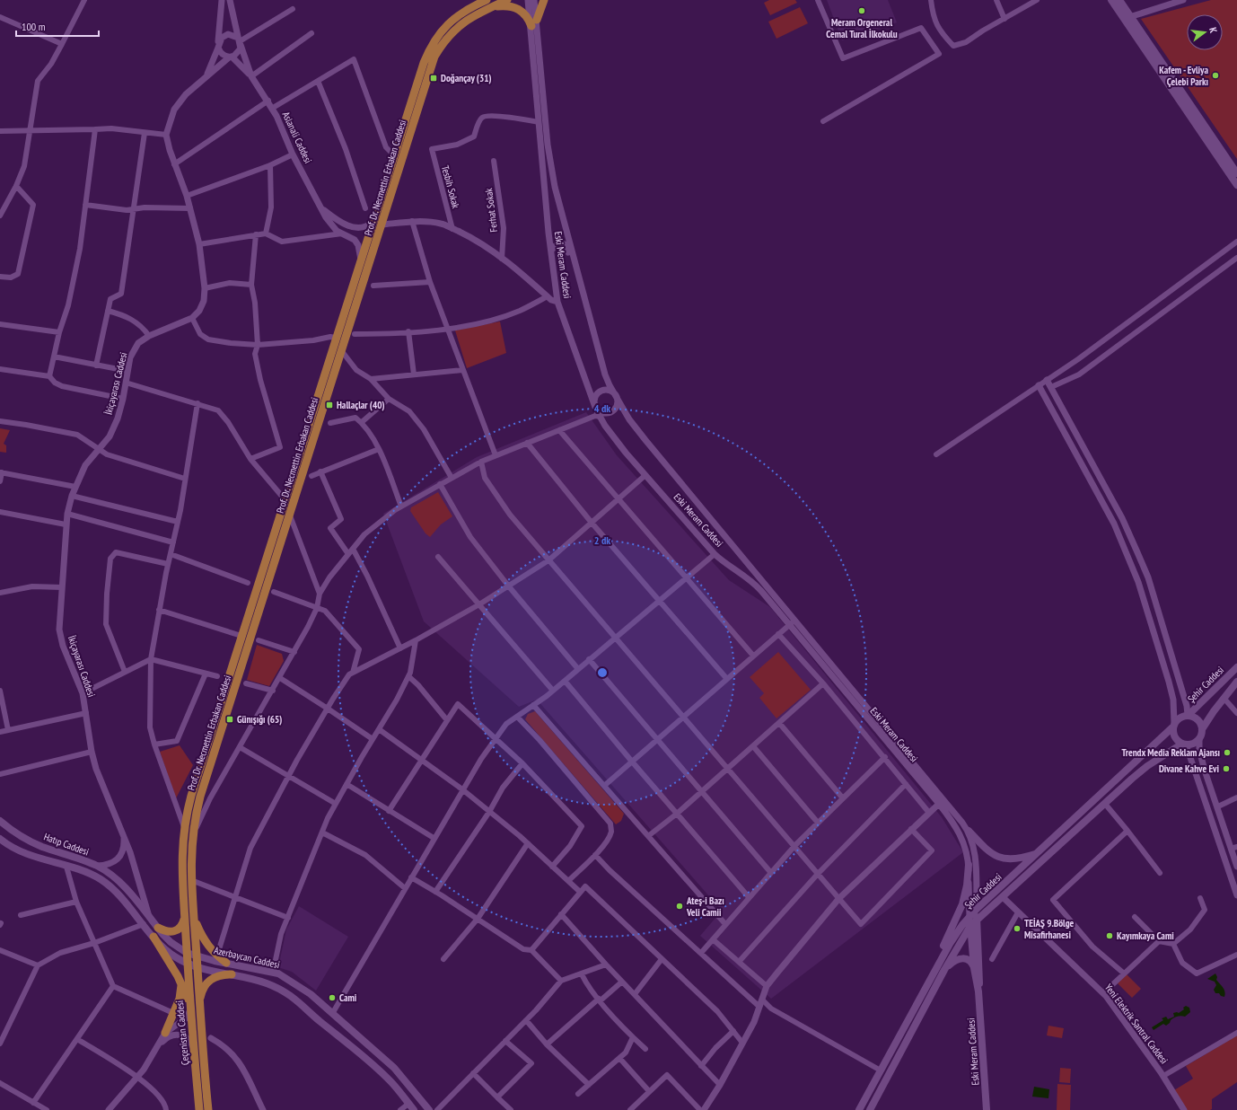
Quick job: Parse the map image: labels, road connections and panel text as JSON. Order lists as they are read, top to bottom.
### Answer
{
  "streets": {
    "main road": [
      "Prof. Dr. Necmettin Erbakan Caddesi",
      "Eski Meram Caddesi",
      "Şehir Caddesi",
      "Hatıp Caddesi",
      "Azerbaycan Caddesi",
      "Çeçenistan Caddesi"
    ],
    "street": [
      "Aslanali Caddesi",
      "Tesbih Sokak",
      "Ferhat Sokak",
      "İkiçayarası Caddesi",
      "Yeni Elektrik Santral Caddesi"
    ]
  },
  "crossings": [
    ["Aslanali Caddesi", "Prof. Dr. Necmettin Erbakan Caddesi"],
    ["Prof. Dr. Necmettin Erbakan Caddesi", "Azerbaycan Caddesi"],
    ["Prof. Dr. Necmettin Erbakan Caddesi", "Çeçenistan Caddesi"],
    ["Tesbih Sokak", "Eski Meram Caddesi"],
    ["Eski Meram Caddesi", "Şehir Caddesi"],
    ["İkiçayarası Caddesi", "Azerbaycan Caddesi"],
    ["Şehir Caddesi", "Yeni Elektrik Santral Caddesi"],
    ["Hatıp Caddesi", "Azerbaycan Caddesi"],
    ["Azerbaycan Caddesi", "Çeçenistan Caddesi"]
  ],
  "places": {
    "other": [
      "Meram Orgeneral Cemal Tural İlkokulu",
      "Kafem - Evliya Çelebi Parkı",
      "Trendx Media Reklam Ajansı",
      "Divane Kahve Evi",
      "Ateş-i Bazı Veli Camii",
      "TEİAŞ 9.Bölge Misafirhanesi",
      "Kayımkaya Cami",
      "Cami"
    ],
    "transit": ["Doğançay (31)", "Hallaçlar (40)", "Günışığı (65)"]
  },
  "scale_bar": "100 m",
  "north": "right",
  "rings": ["4 dk", "2 dk"]
}
